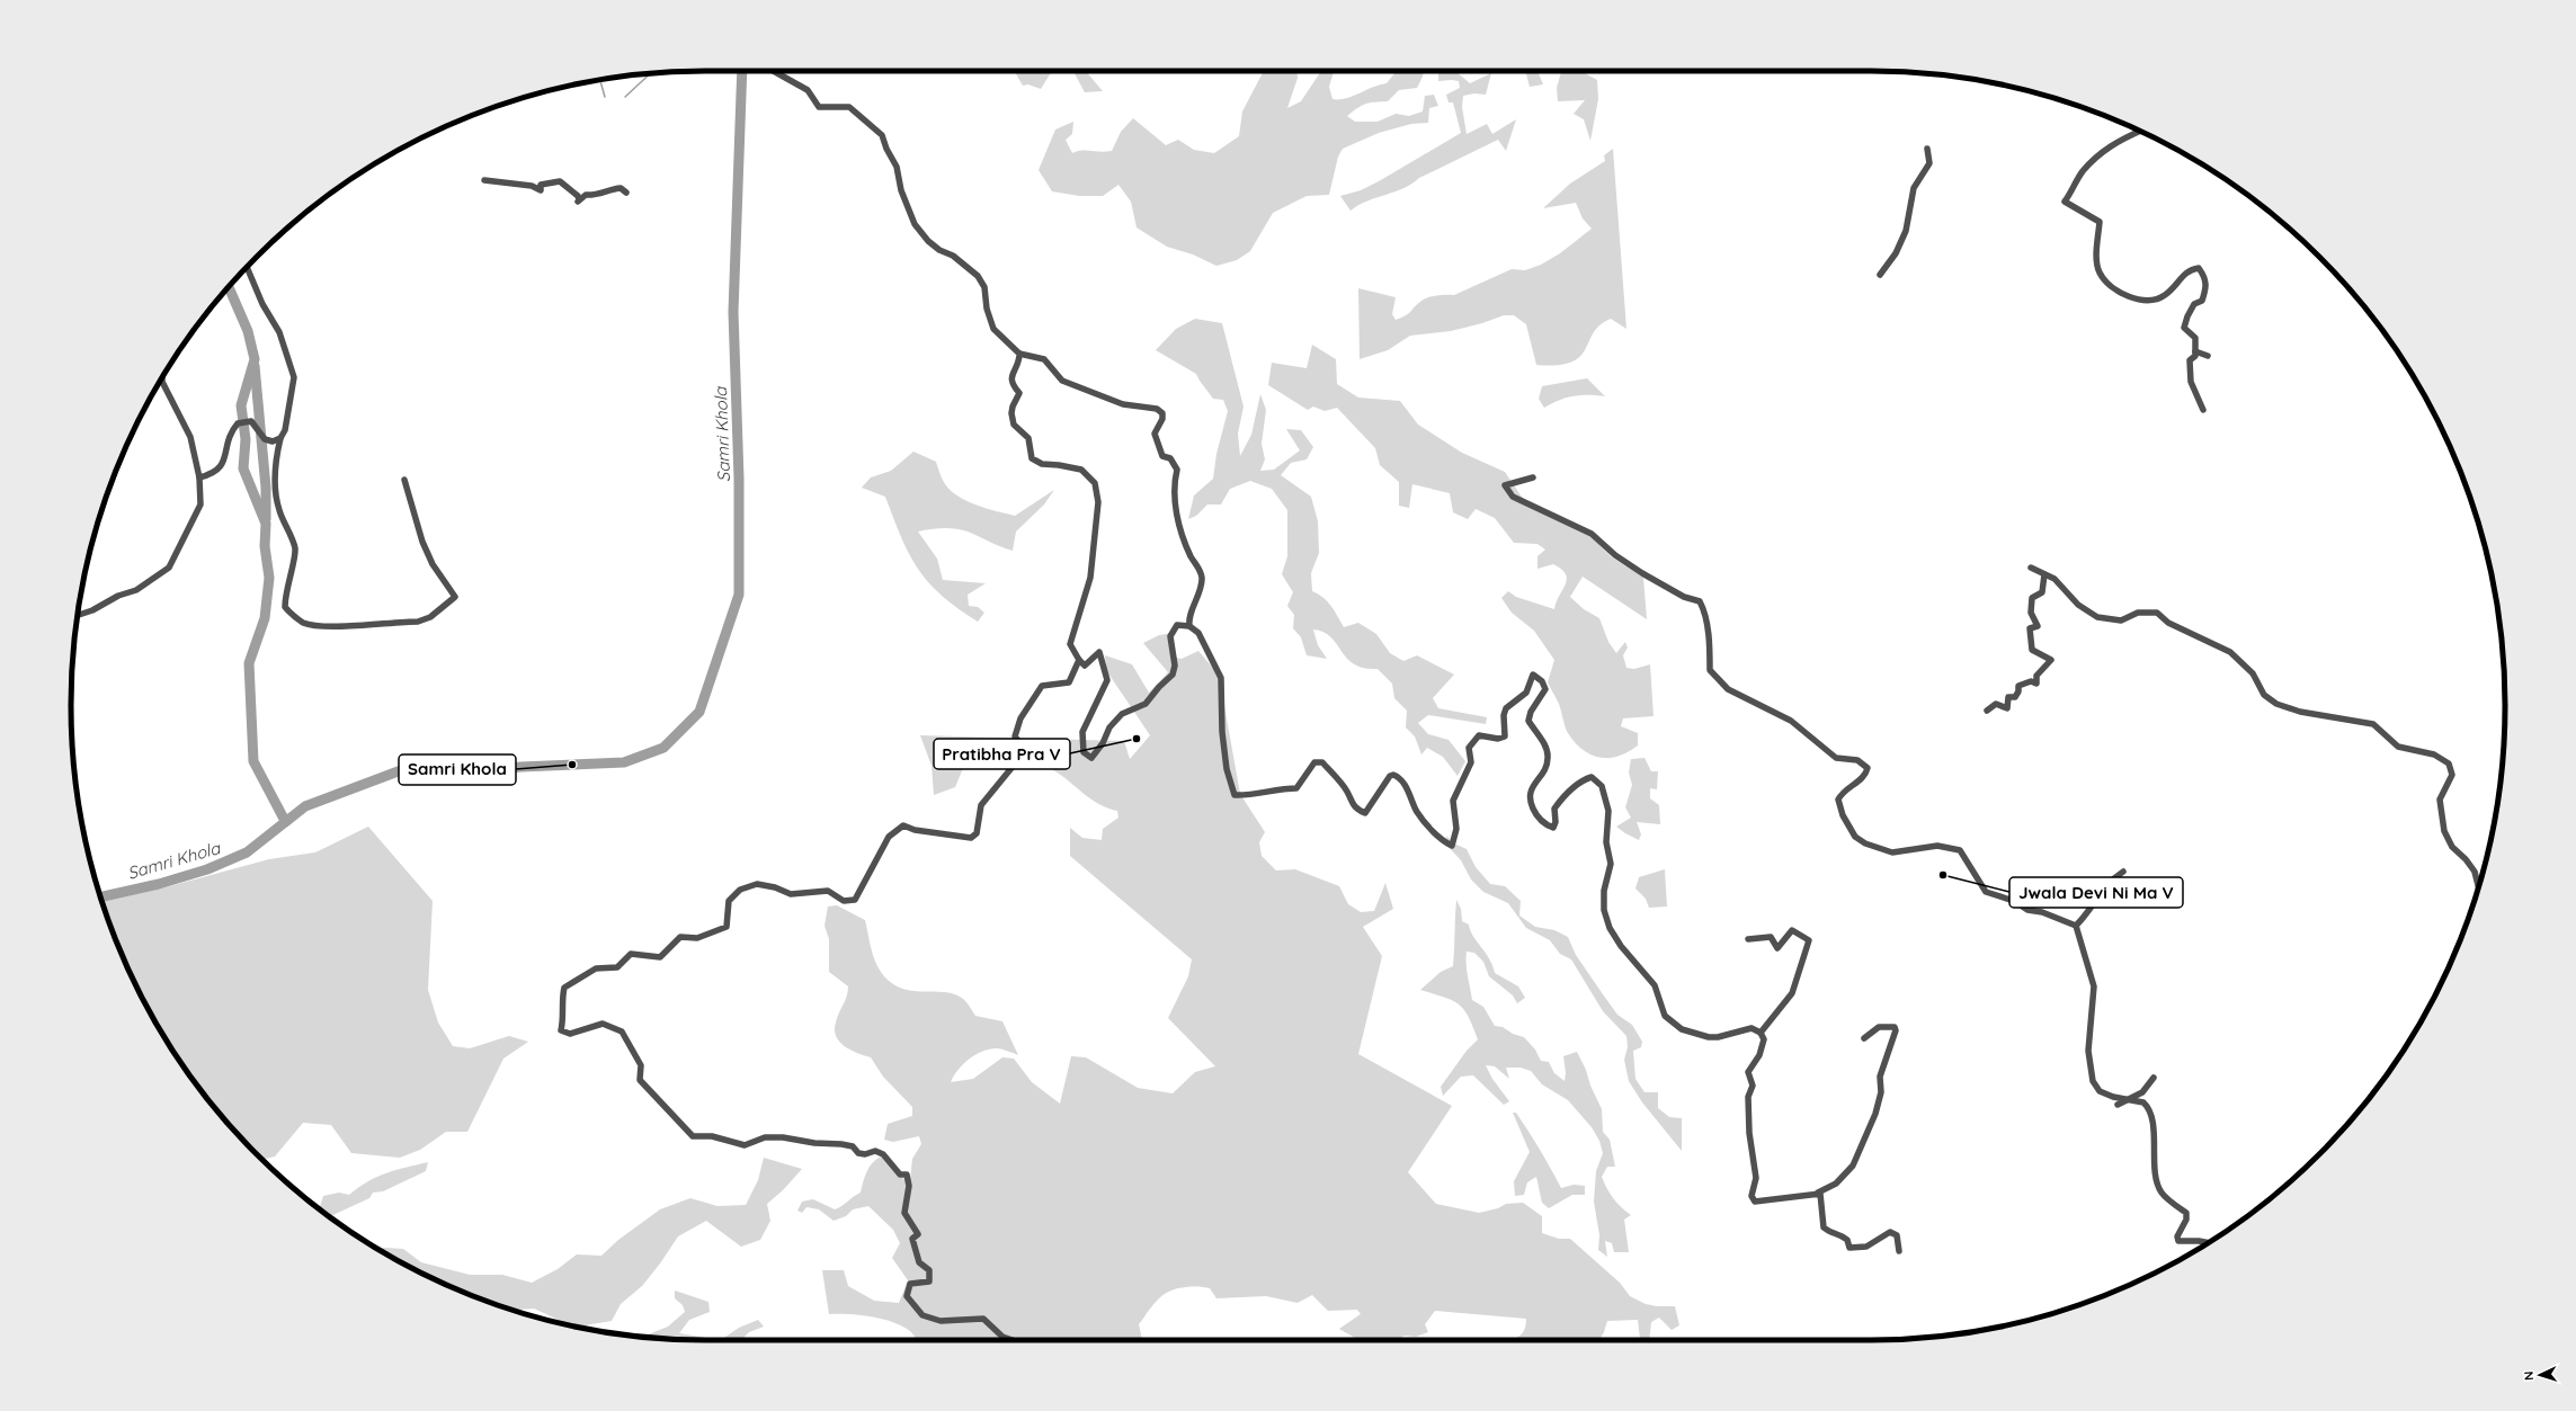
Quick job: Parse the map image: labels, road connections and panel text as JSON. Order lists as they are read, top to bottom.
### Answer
{
  "water": ["Samri Khola"],
  "places": ["Pratibha Pra V", "Samri Khola", "Jwala Devi Ni Ma V"],
  "north": "left"
}
